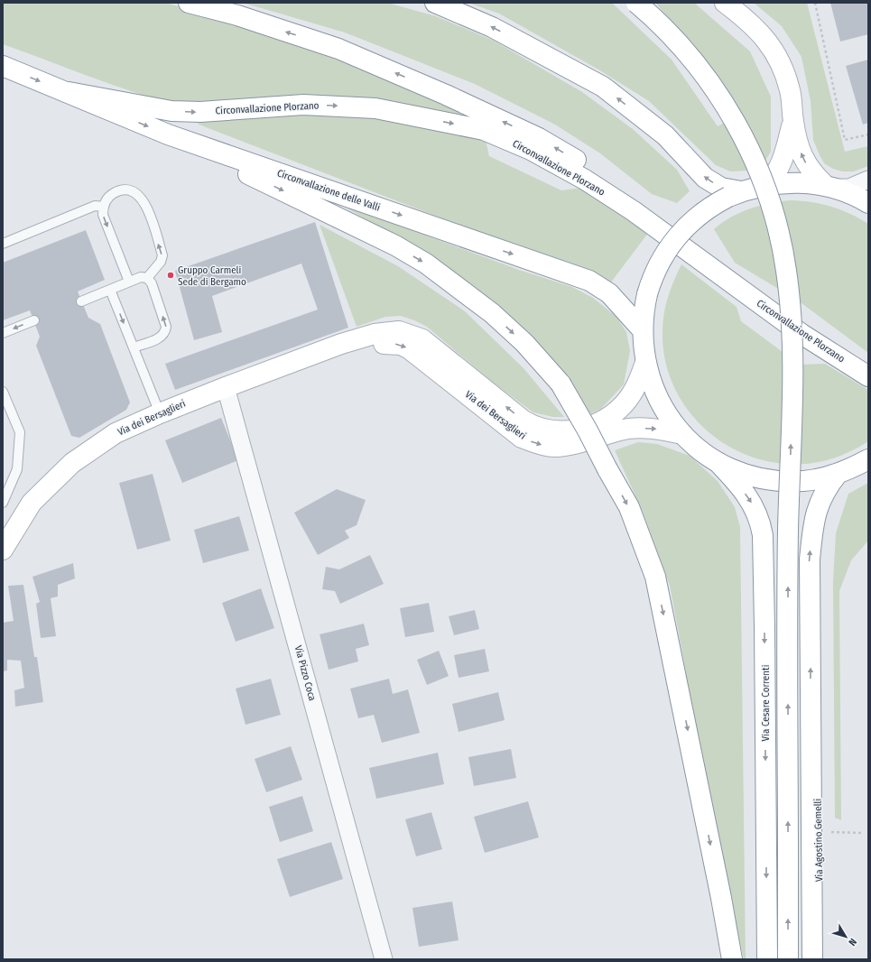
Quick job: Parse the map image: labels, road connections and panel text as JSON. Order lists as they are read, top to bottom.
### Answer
{
  "streets": {
    "main road": [
      "Circonvallazione Plorzano",
      "Circonvallazione delle Valli",
      "Via dei Bersaglieri",
      "Via Cesare Correnti"
    ],
    "street": ["Via Pizzo Coca", "Via Agostino Gemelli"]
  },
  "crossings": [
    ["Circonvallazione Plorzano", "Circonvallazione delle Valli"],
    ["Via dei Bersaglieri", "Via Pizzo Coca"]
  ],
  "one_way": ["Circonvallazione delle Valli"],
  "places": ["Gruppo Carmeli Sede di Bergamo"],
  "north": "bottom right"
}
